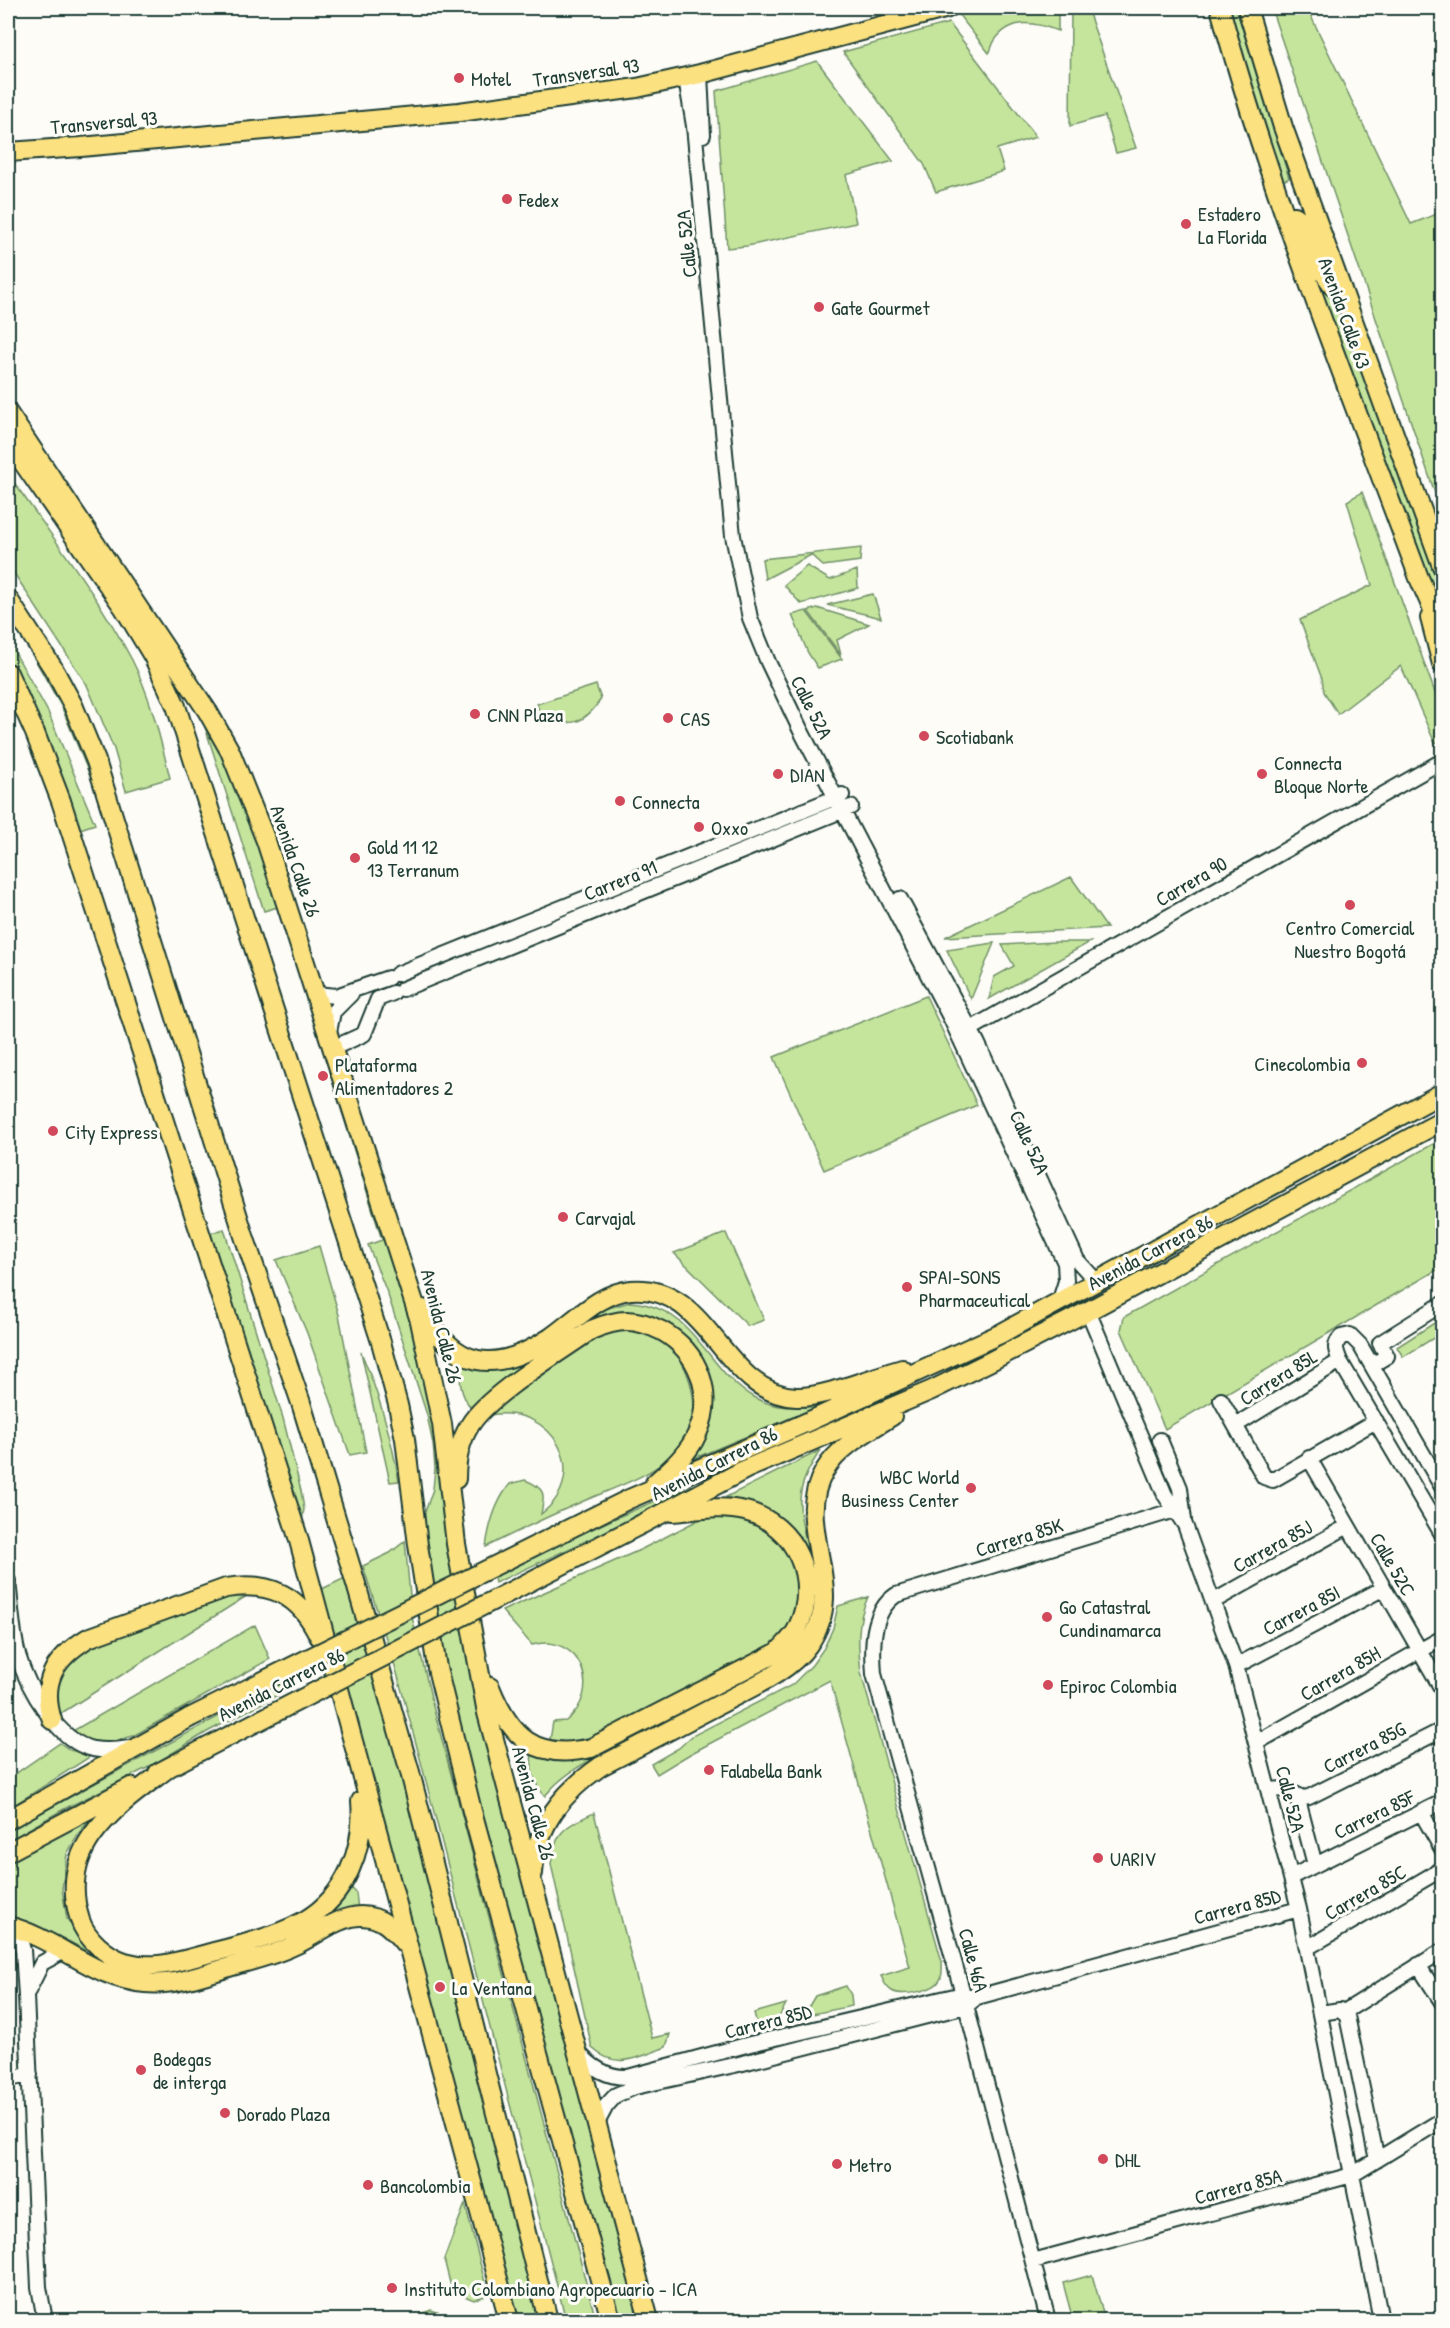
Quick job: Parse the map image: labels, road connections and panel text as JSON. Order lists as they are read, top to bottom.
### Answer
{
  "streets": {
    "main road": [
      "Transversal 93",
      "Avenida Calle 63",
      "Avenida Calle 26",
      "Avenida Carrera 86"
    ],
    "street": [
      "Calle 52A",
      "Carrera 91",
      "Carrera 90",
      "Carrera 85L",
      "Carrera 85K",
      "Carrera 85J",
      "Calle 52C",
      "Carrera 85I",
      "Carrera 85H",
      "Carrera 85G",
      "Carrera 85F",
      "Carrera 85C",
      "Carrera 85D",
      "Calle 46A",
      "Carrera 85A"
    ]
  },
  "crossings": [
    ["Transversal 93", "Calle 52A"],
    ["Calle 52A", "Carrera 91"],
    ["Calle 52A", "Carrera 90"],
    ["Calle 52A", "Avenida Carrera 86"],
    ["Calle 52A", "Carrera 85K"],
    ["Calle 52A", "Carrera 85J"],
    ["Calle 52A", "Carrera 85I"],
    ["Calle 52A", "Carrera 85H"],
    ["Calle 52A", "Carrera 85G"],
    ["Calle 52A", "Carrera 85F"],
    ["Calle 52A", "Carrera 85C"],
    ["Calle 52A", "Carrera 85D"],
    ["Calle 52A", "Carrera 85A"],
    ["Avenida Calle 26", "Carrera 91"],
    ["Avenida Calle 26", "Carrera 85D"],
    ["Carrera 85K", "Calle 46A"],
    ["Carrera 85J", "Calle 52C"],
    ["Calle 52C", "Carrera 85I"],
    ["Calle 52C", "Carrera 85H"],
    ["Carrera 85D", "Calle 46A"],
    ["Calle 46A", "Carrera 85A"]
  ],
  "places": [
    "Motel",
    "Fedex",
    "Estadero La Florida",
    "Gate Gourmet",
    "CNN Plaza",
    "CAS",
    "Scotiabank",
    "DIAN",
    "Connecta Bloque Norte",
    "Connecta",
    "Oxxo",
    "Gold 11 12 13 Terranum",
    "Centro Comercial Nuestro Bogotá",
    "Cinecolombia",
    "Plataforma Alimentadores 2",
    "City Express",
    "Carvajal",
    "SPAI-SONS Pharmaceutical",
    "WBC World Business Center",
    "Go Catastral Cundinamarca",
    "Epiroc Colombia",
    "Falabella Bank",
    "UARIV",
    "La Ventana",
    "Bodegas de interga",
    "Dorado Plaza",
    "DHL",
    "Metro",
    "Bancolombia",
    "Instituto Colombiano Agropecuario - ICA"
  ]
}
